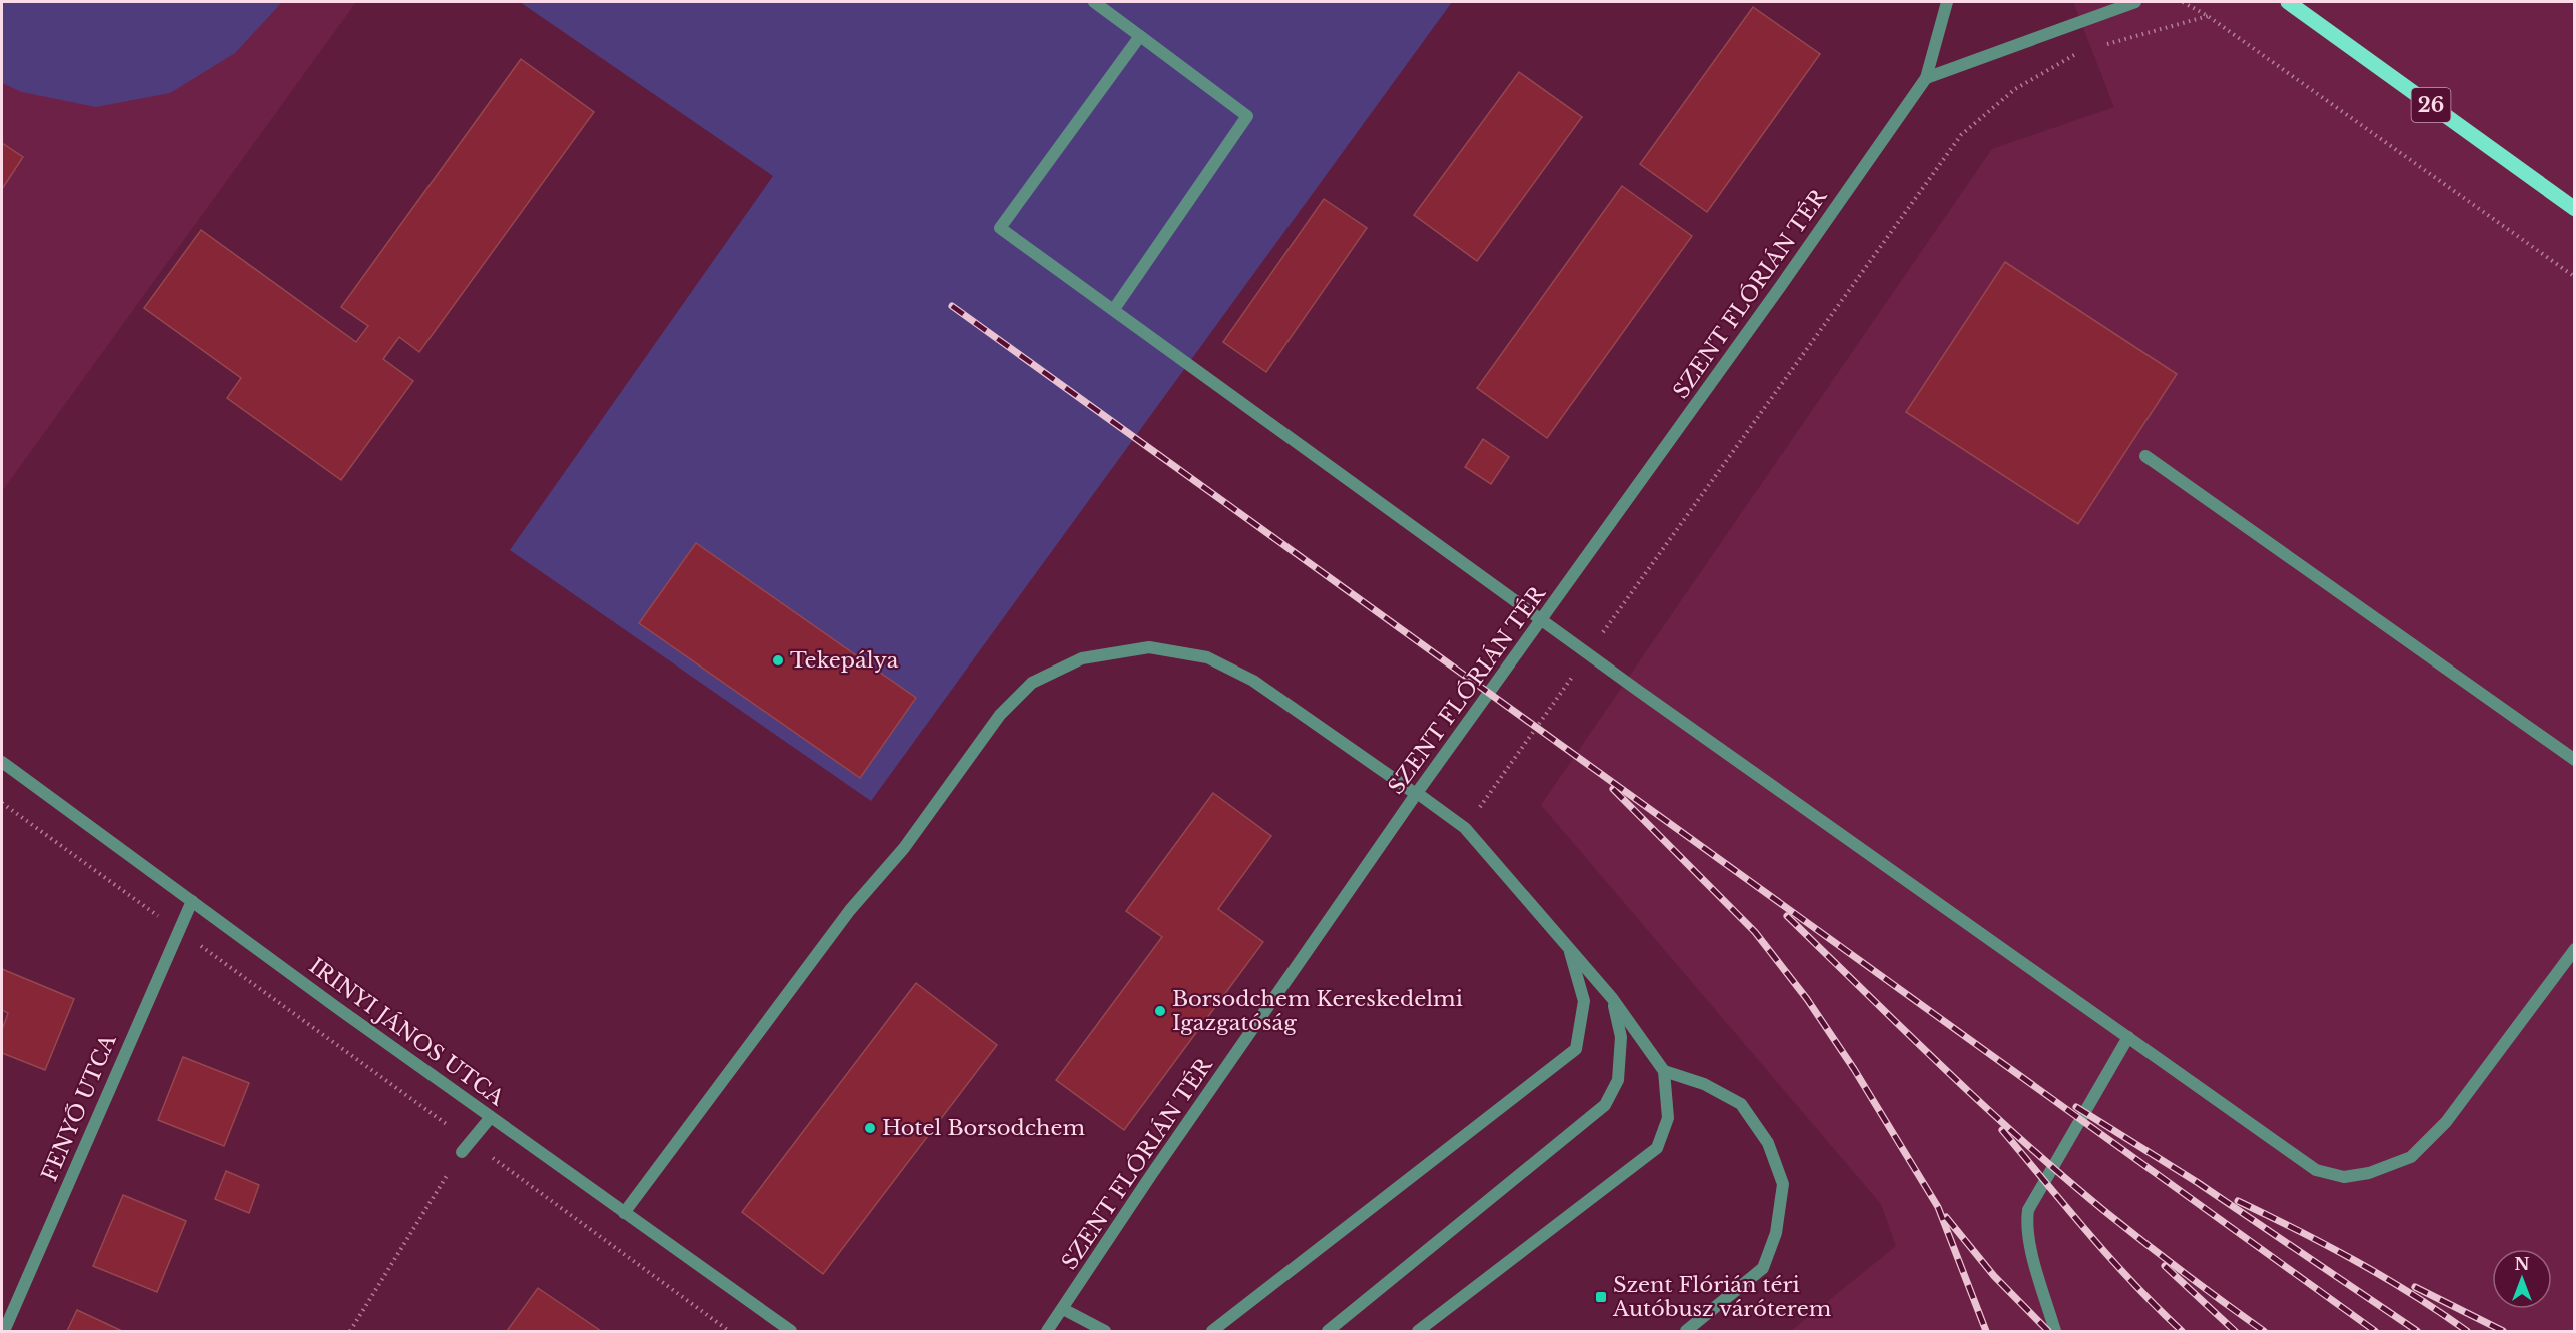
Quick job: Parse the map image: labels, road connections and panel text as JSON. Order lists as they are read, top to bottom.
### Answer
{
  "streets": {
    "main road": ["26"],
    "street": ["SZENT FLÓRIÁN TÉR", "IRINYI JÁNOS UTCA", "FENYŐ UTCA"]
  },
  "crossings": [
    ["IRINYI JÁNOS UTCA", "FENYŐ UTCA"]
  ],
  "places": {
    "other": ["Tekepálya", "Borsodchem Kereskedelmi Igazgatóság", "Hotel Borsodchem"],
    "transit": ["Szent Flórián téri Autóbusz váróterem"]
  },
  "north": "top"
}
